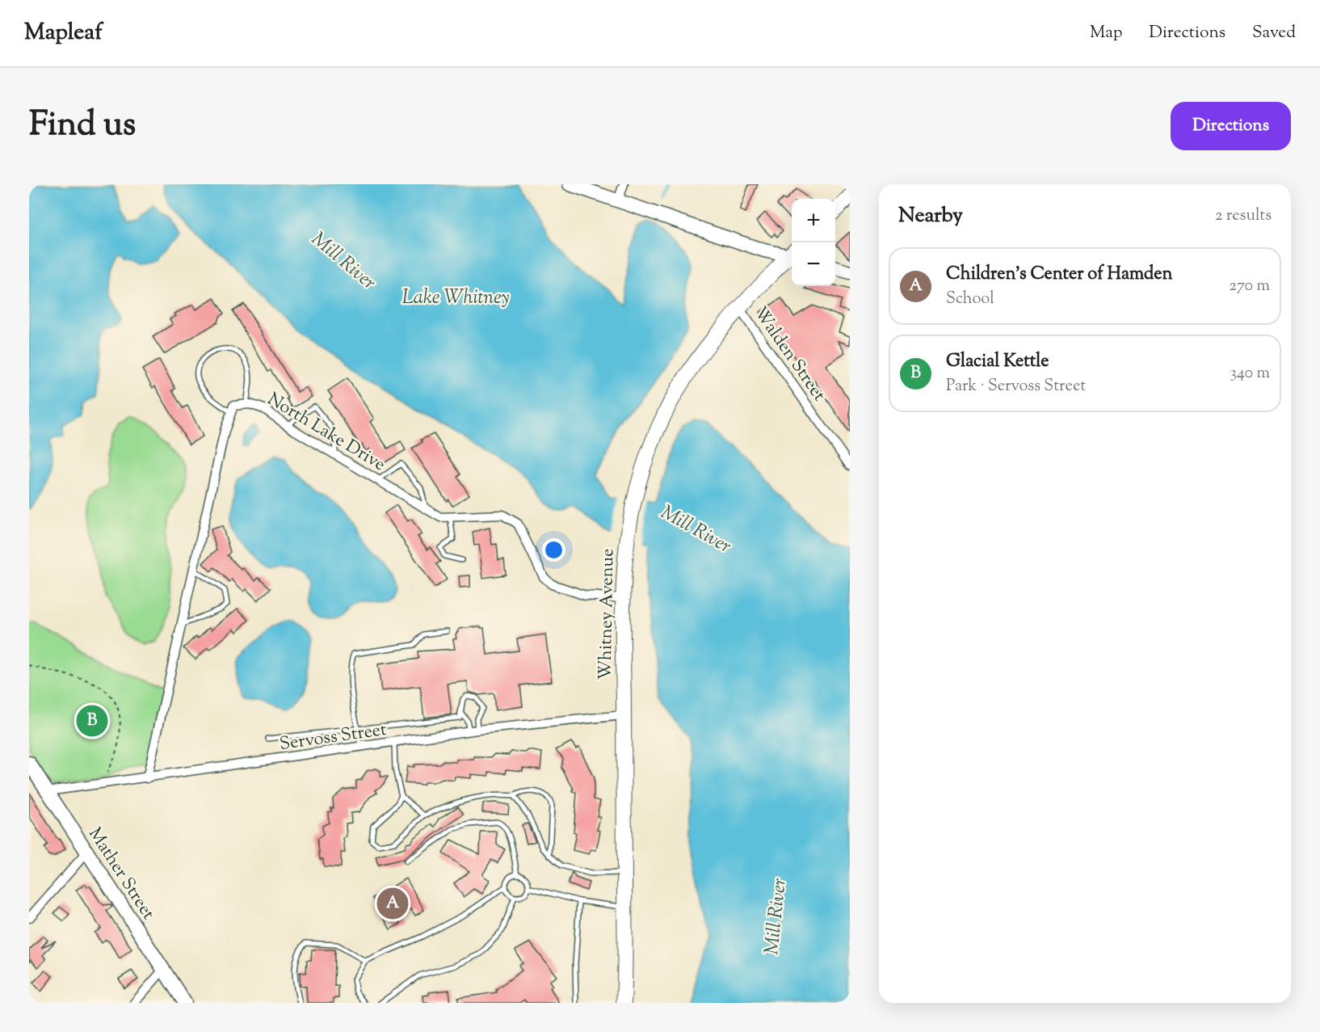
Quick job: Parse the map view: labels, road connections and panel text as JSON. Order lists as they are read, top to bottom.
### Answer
{
  "streets": {
    "main road": ["Whitney Avenue"],
    "street": [
      "Walden Street",
      "North Lake Drive",
      "Servoss Street",
      "Mather Street"
    ]
  },
  "crossings": [
    ["Walden Street", "Whitney Avenue"],
    ["North Lake Drive", "Whitney Avenue"],
    ["Whitney Avenue", "Servoss Street"],
    ["Servoss Street", "Mather Street"]
  ],
  "water": ["Mill River", "Lake Whitney"],
  "page": {
    "header": "Mapleaf",
    "nav": ["Map", "Directions", "Saved"],
    "title": "Find us",
    "buttons": "Directions",
    "heading": ["Nearby", "2 results"],
    "map_buttons": ["+", "−"],
    "list": [
      {
        "mark": "A",
        "name": "Children's Center of Hamden",
        "note": "School",
        "value": "270 m"
      },
      {
        "mark": "B",
        "name": "Glacial Kettle",
        "note": "Park · Servoss Street",
        "value": "340 m"
      }
    ],
    "pins": ["B", "A"]
  }
}
